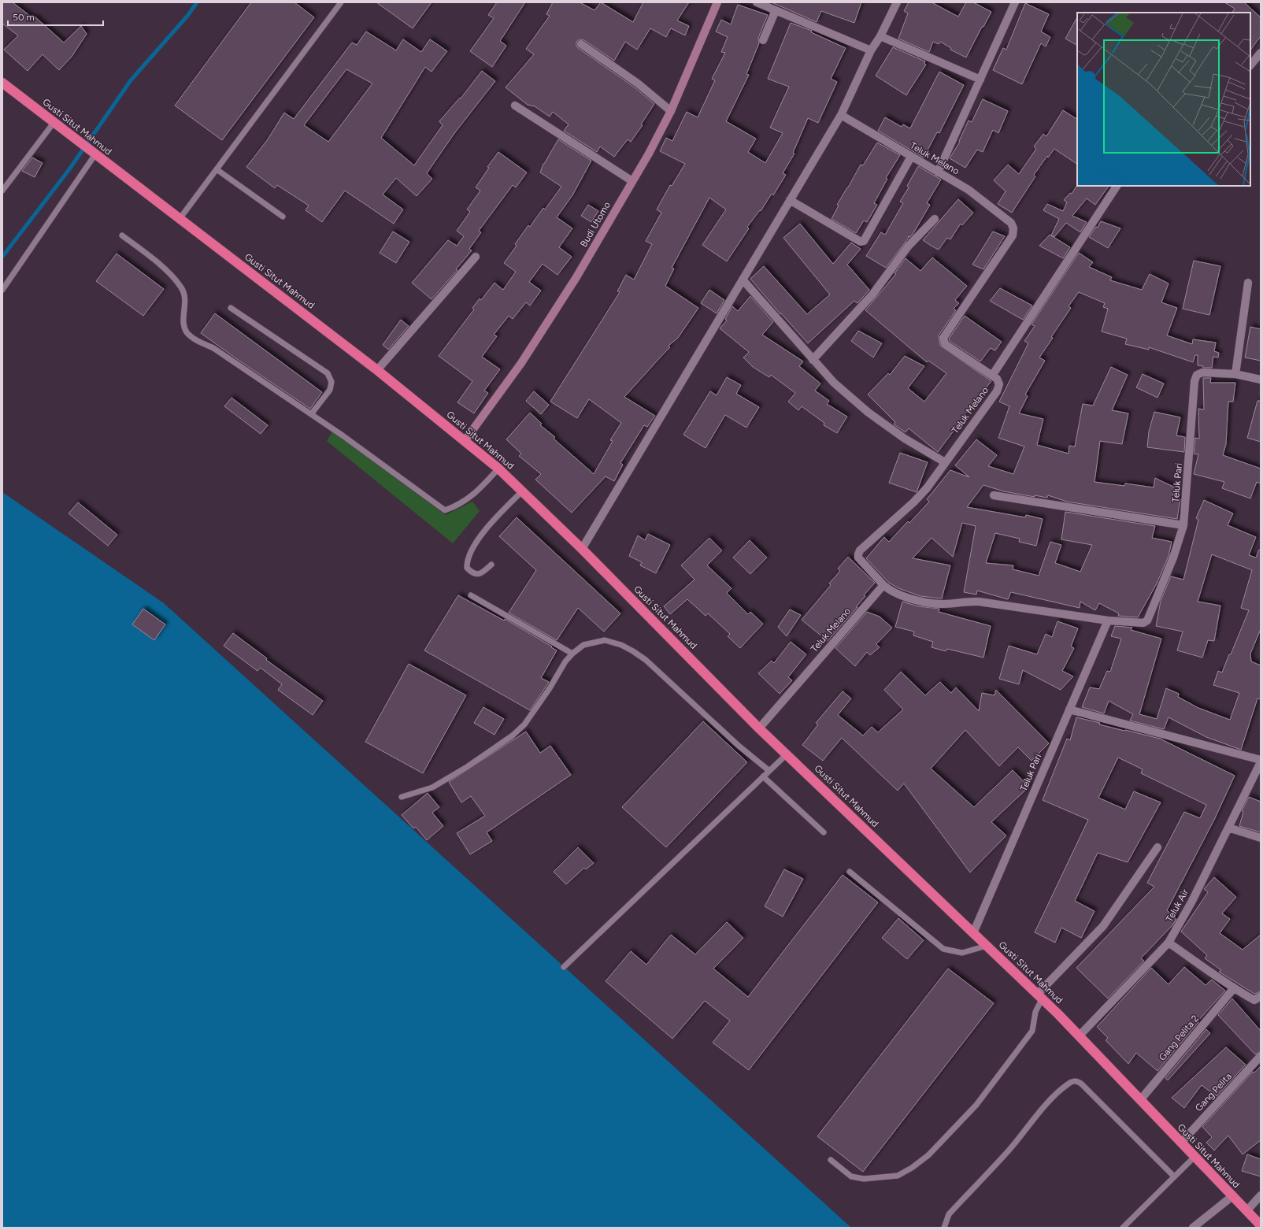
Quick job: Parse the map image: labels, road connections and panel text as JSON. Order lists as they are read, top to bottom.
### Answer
{
  "streets": {
    "highway": ["Gusti Situt Mahmud"],
    "street": [
      "Teluk Melano",
      "Budi Utomo",
      "Teluk Pari",
      "Teluk Air",
      "Gang Pelita 2",
      "Gang Pelita"
    ]
  },
  "crossings": [
    ["Gusti Situt Mahmud", "Teluk Melano"],
    ["Gusti Situt Mahmud", "Budi Utomo"],
    ["Gusti Situt Mahmud", "Teluk Pari"],
    ["Gusti Situt Mahmud", "Teluk Air"],
    ["Gusti Situt Mahmud", "Gang Pelita 2"],
    ["Gusti Situt Mahmud", "Gang Pelita"]
  ],
  "scale_bar": "50 m"
}
